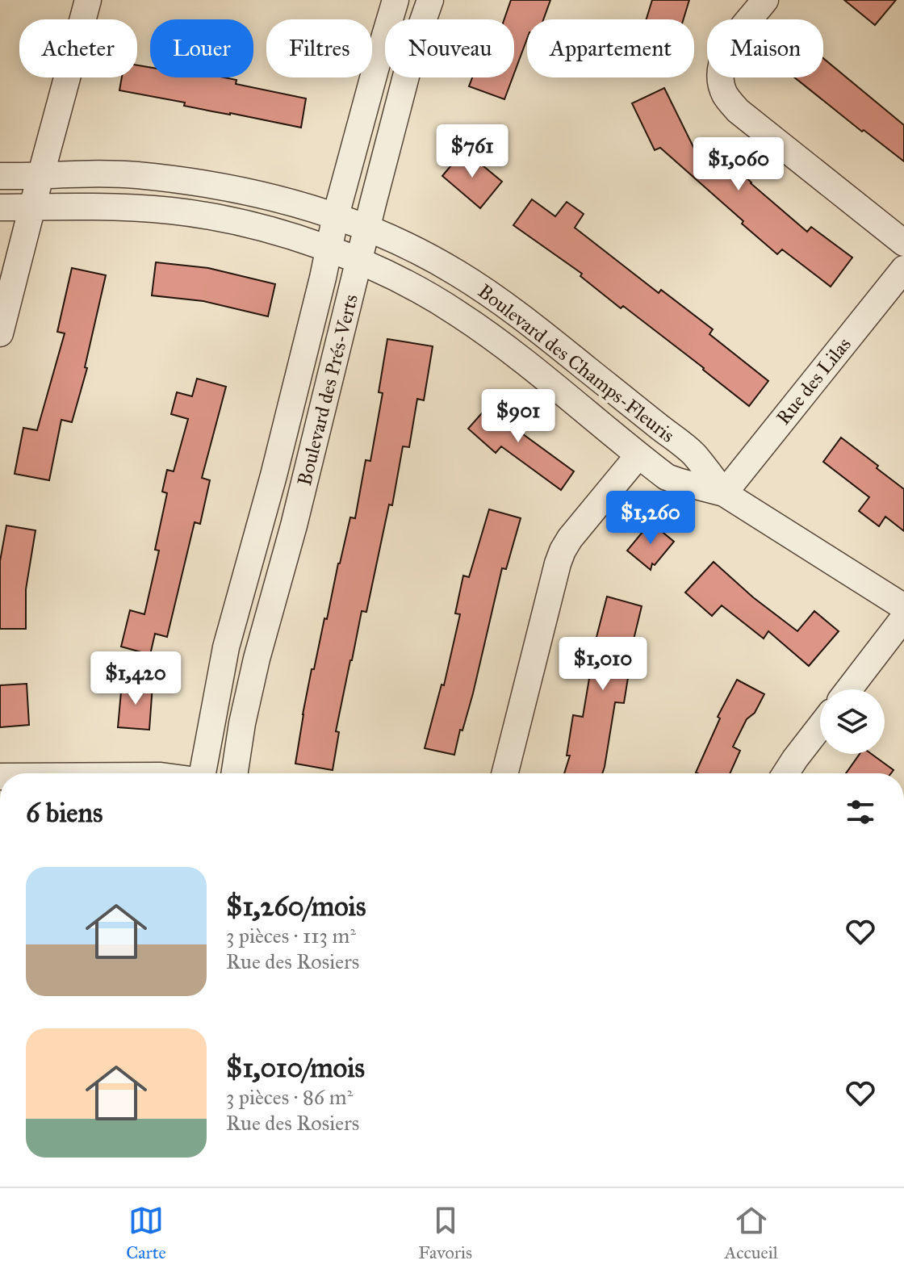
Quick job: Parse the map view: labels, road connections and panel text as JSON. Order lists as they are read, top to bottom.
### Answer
{
  "streets": {
    "street": ["Boulevard des Champs-Fleuris", "Rue des Lilas", "Boulevard des Prés-Verts"]
  },
  "crossings": [
    ["Boulevard des Champs-Fleuris", "Rue des Lilas"],
    ["Boulevard des Champs-Fleuris", "Boulevard des Prés-Verts"]
  ],
  "page": {
    "chip": [
      "Acheter",
      "Louer",
      "Filtres",
      "Nouveau",
      "Appartement",
      "Maison"
    ],
    "price": [
      "$761",
      "$1,060",
      "$901",
      "$1,260",
      "$1,010",
      "$1,420"
    ],
    "heading": "6 biens",
    "list": [
      {
        "name": "$1,260/mois",
        "note": "3 pièces · 113 m² · Rue des Rosiers"
      },
      {
        "name": "$1,010/mois",
        "note": "3 pièces · 86 m² · Rue des Rosiers"
      }
    ],
    "tabs": ["Carte", "Favoris", "Accueil"]
  }
}
